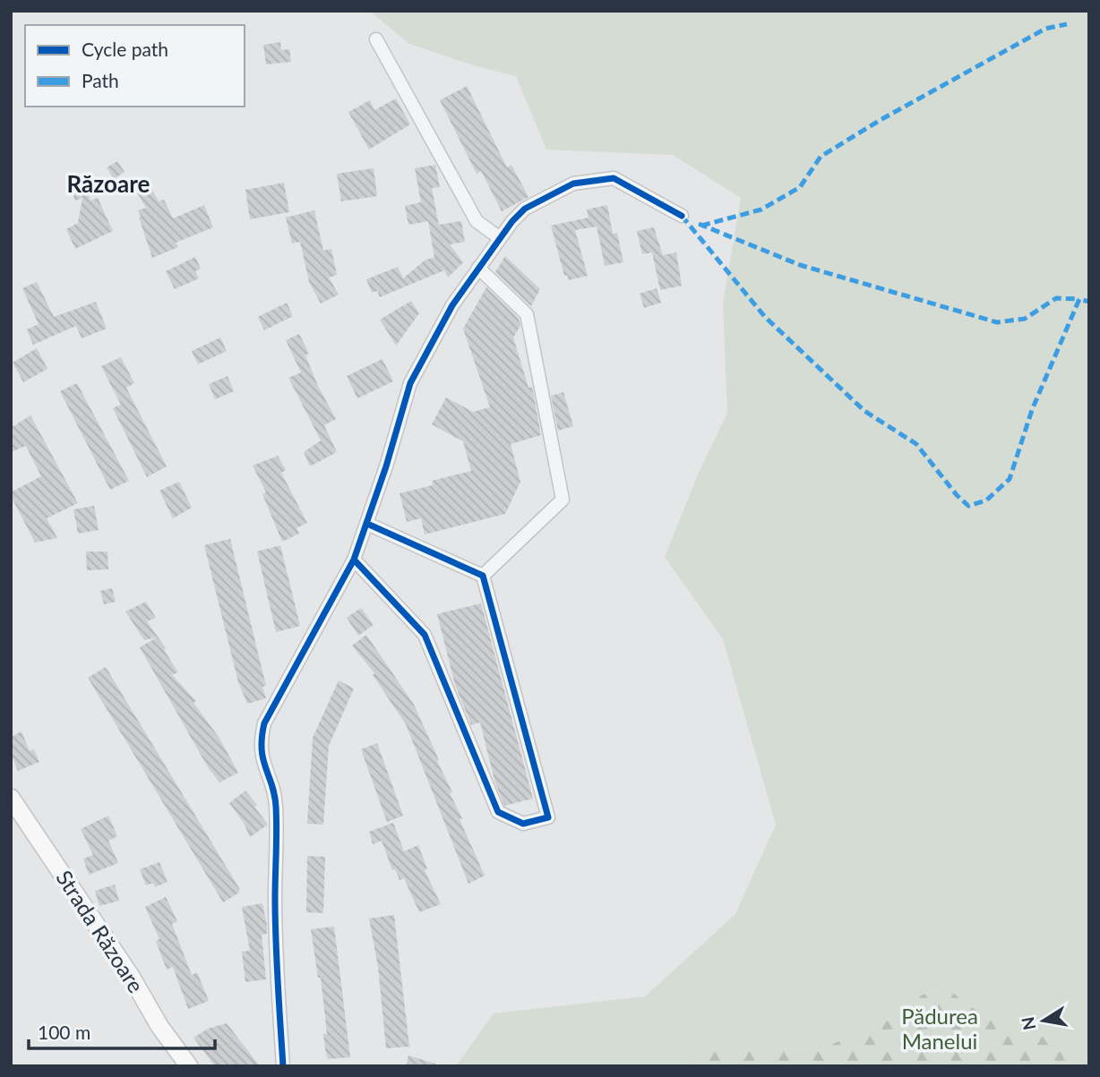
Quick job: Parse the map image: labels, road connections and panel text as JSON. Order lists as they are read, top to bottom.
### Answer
{
  "streets": {
    "street": ["Strada Răzoare"]
  },
  "districts": ["Răzoare"],
  "parks": ["Pădurea Manelui"],
  "legend": ["Cycle path", "Path"],
  "scale_bar": "100 m",
  "north": "left"
}
